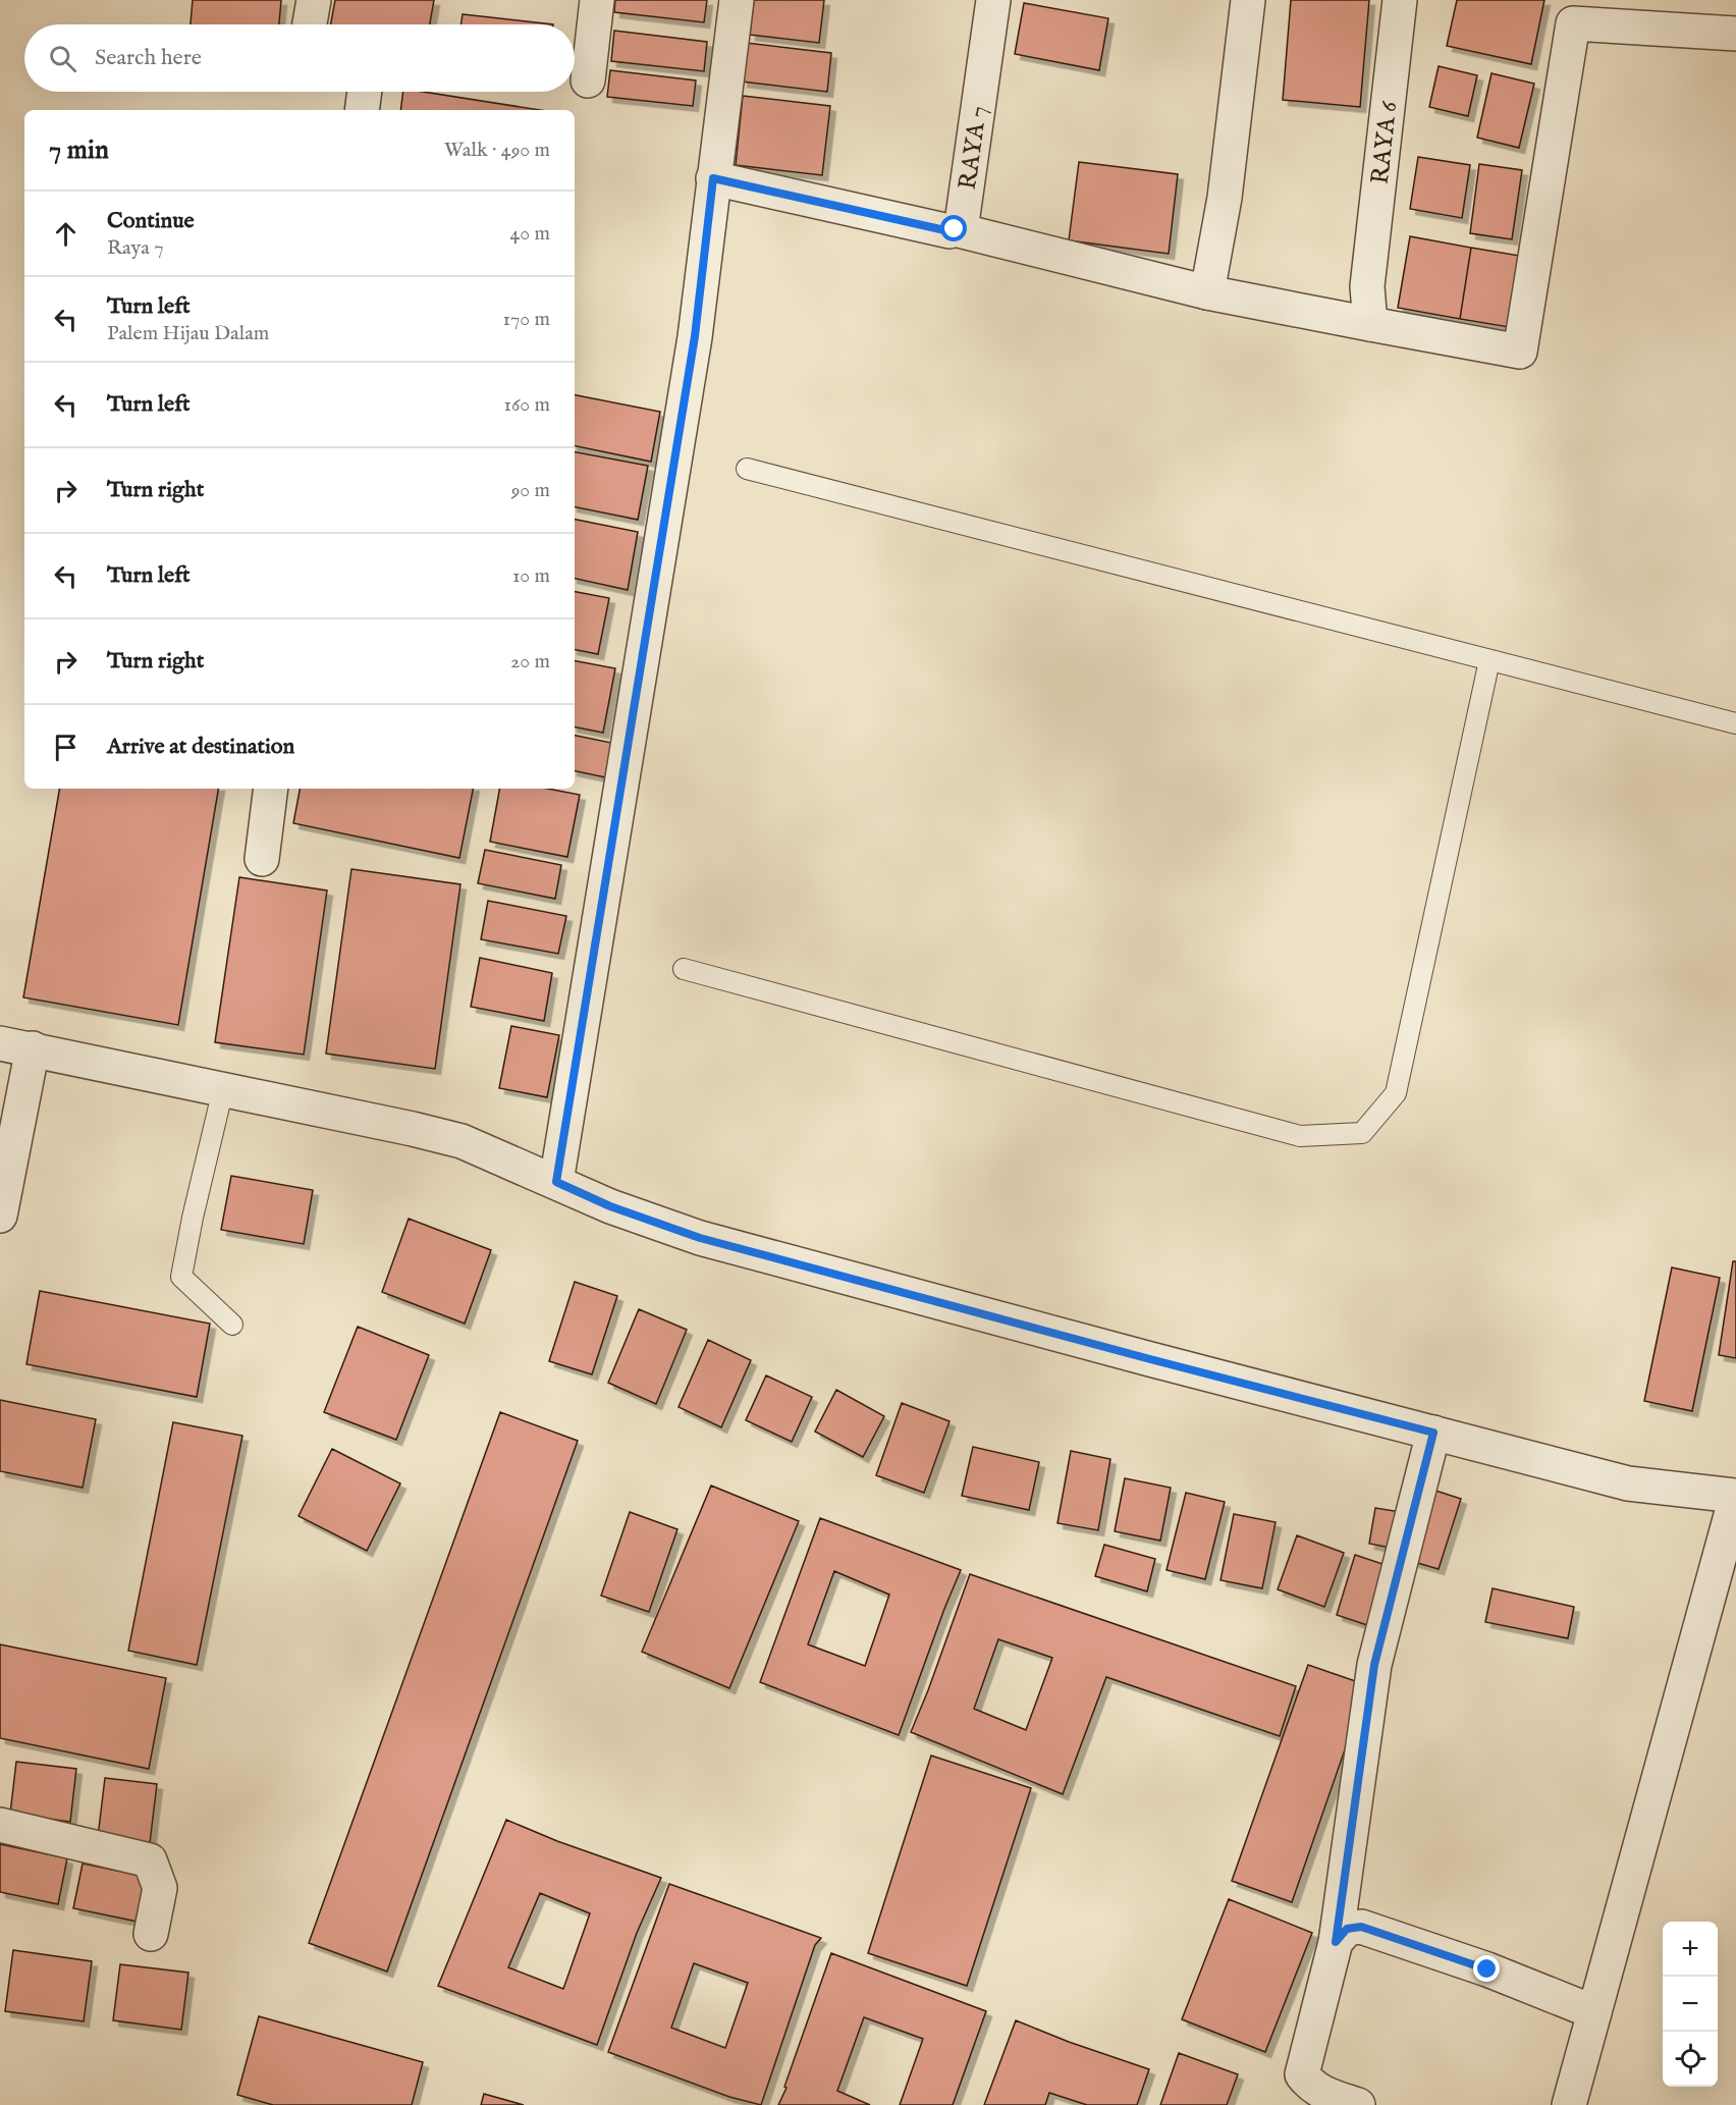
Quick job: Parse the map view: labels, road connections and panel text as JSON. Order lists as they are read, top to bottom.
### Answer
{
  "streets": {
    "street": ["RAYA 6", "RAYA 7"]
  },
  "page": {
    "search": "Search here",
    "heading": ["7 min", "Walk · 490 m"],
    "list": [
      ["Continue", "Raya 7", "40 m"],
      ["Turn left", "Palem Hijau Dalam", "170 m"],
      ["Turn left", "160 m"],
      ["Turn right", "90 m"],
      ["Turn left", "10 m"],
      ["Turn right", "20 m"],
      "Arrive at destination"
    ],
    "map_buttons": ["+", "−"]
  }
}
